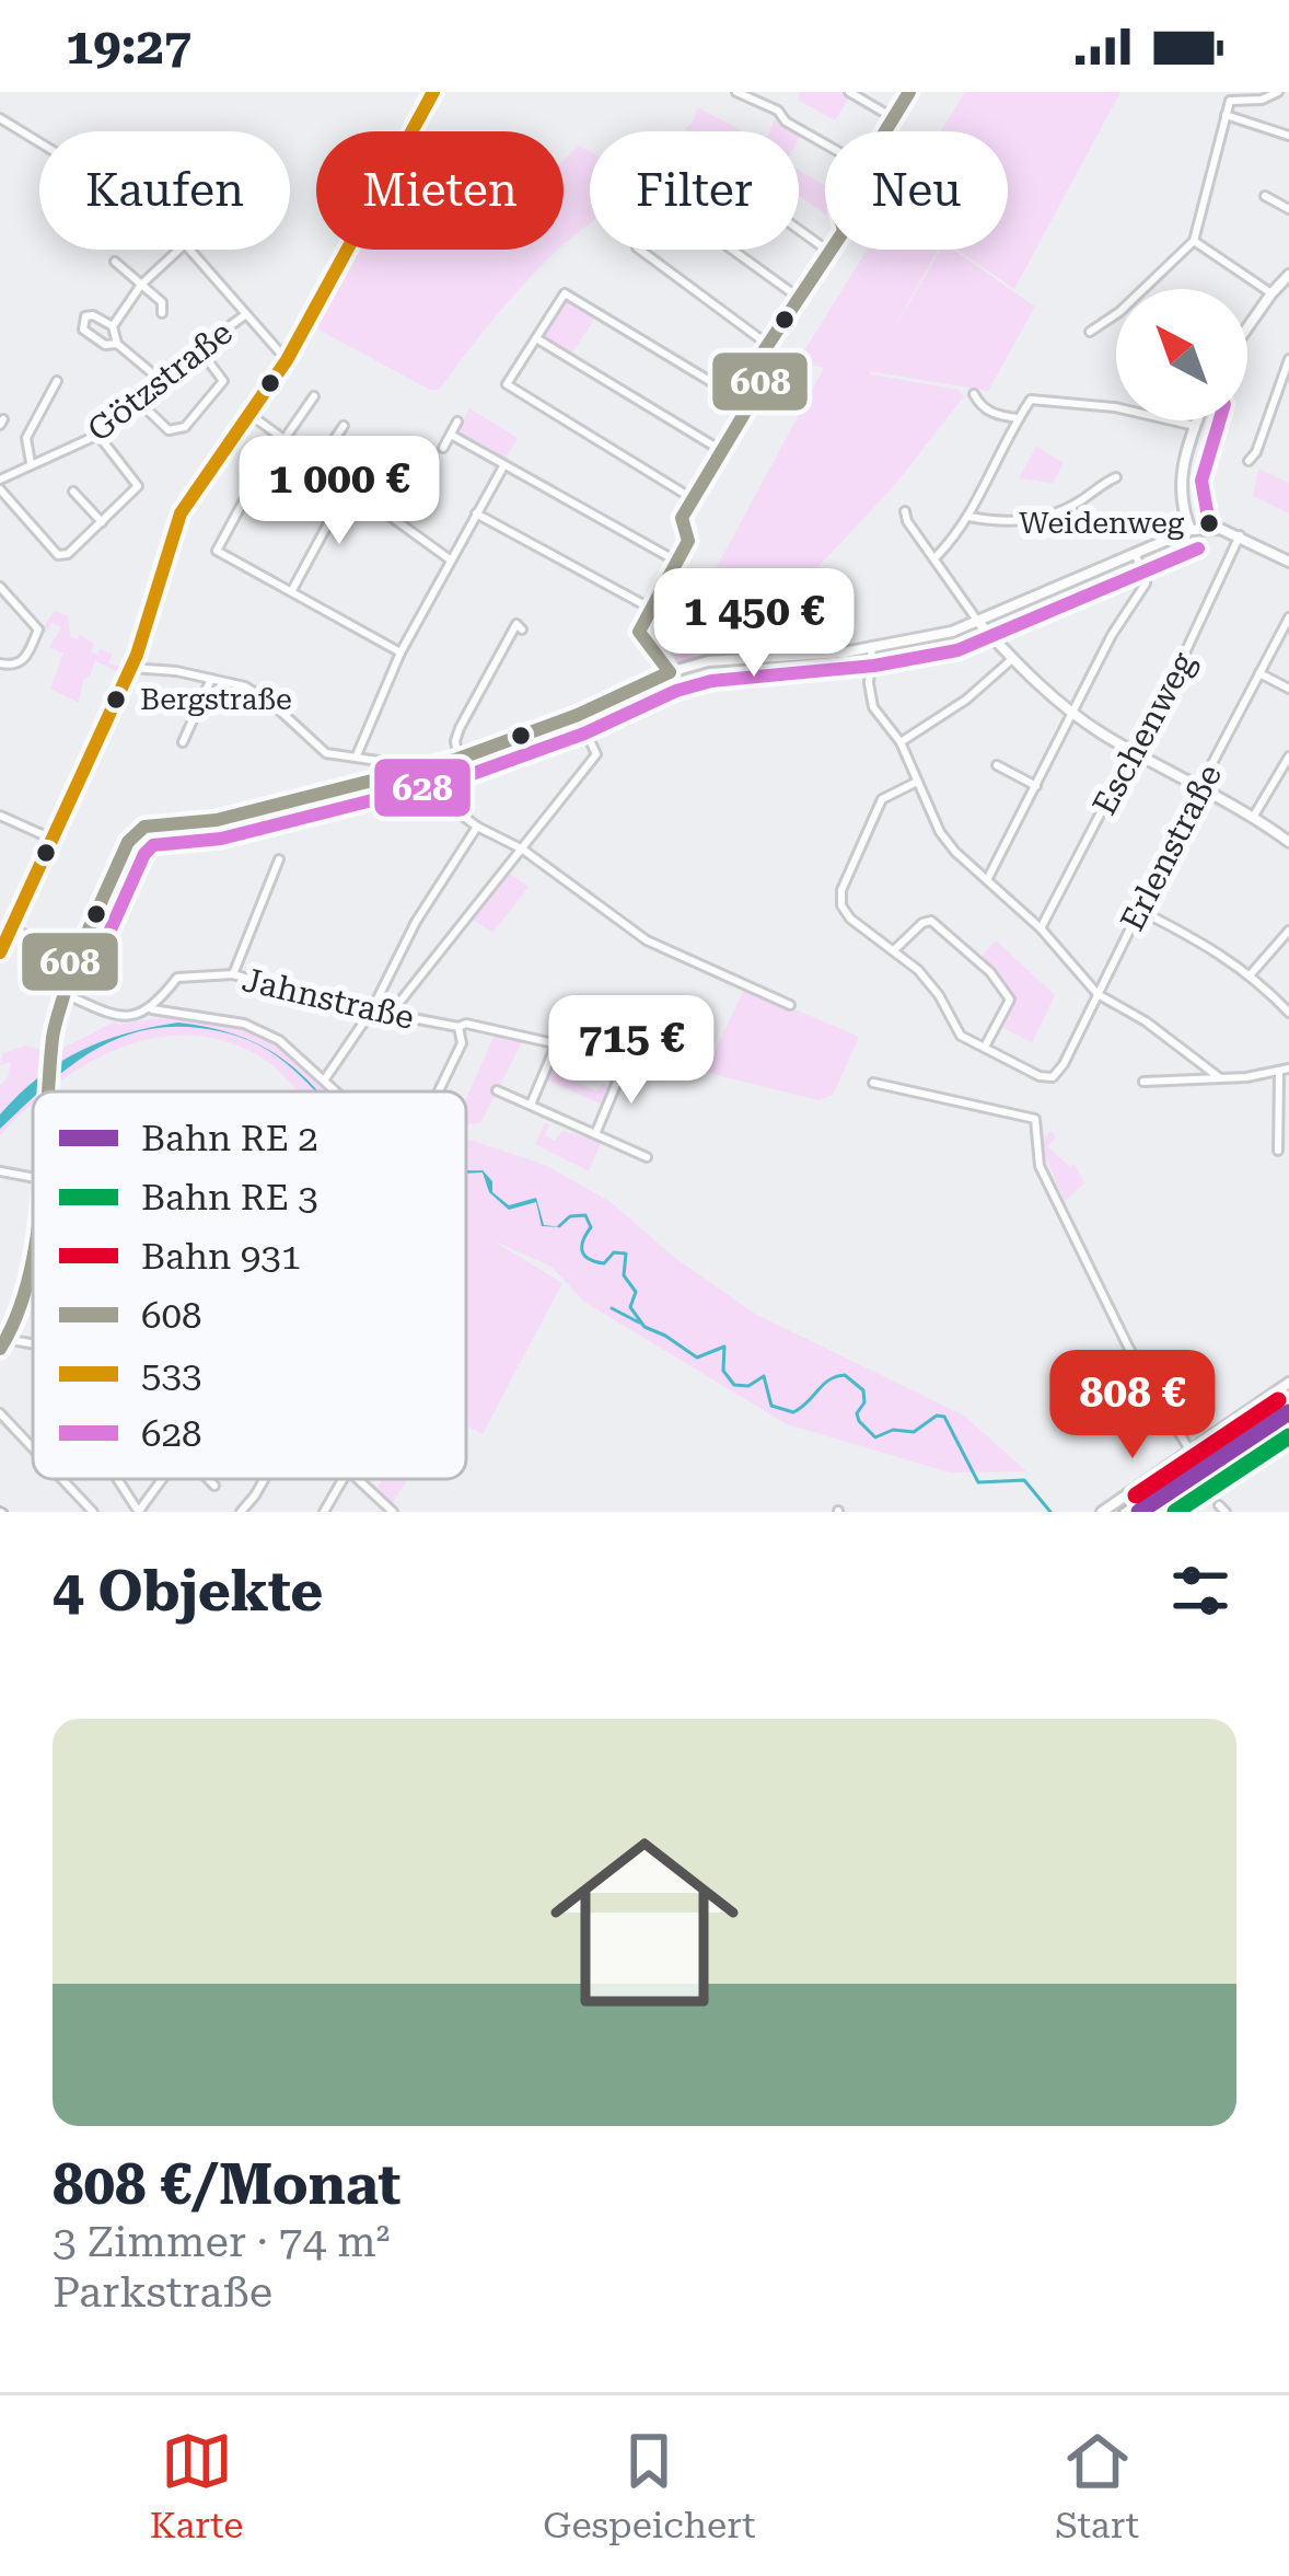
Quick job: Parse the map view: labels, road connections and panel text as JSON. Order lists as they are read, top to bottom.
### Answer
{
  "streets": {
    "street": [
      "Götzstraße",
      "Eschenweg",
      "Erlenstraße",
      "Jahnstraße"
    ]
  },
  "places": ["Weidenweg", "Bergstraße"],
  "lines": [
    "transit line 608",
    "transit line 533",
    "transit line 628",
    "rail line 931"
  ],
  "legend": [
    "Bahn RE 2",
    "Bahn RE 3",
    "Bahn 931",
    "608",
    "533",
    "628"
  ],
  "north": "top left",
  "page": {
    "status": "19:27",
    "chip": [
      "Kaufen",
      "Mieten",
      "Filter",
      "Neu"
    ],
    "price": [
      "1 000 €",
      "1 450 €",
      "715 €",
      "808 €"
    ],
    "heading": "4 Objekte",
    "list": [
      {
        "name": "808 €/Monat",
        "note": "3 Zimmer · 74 m² · Parkstraße"
      }
    ],
    "tabs": ["Karte", "Gespeichert", "Start"]
  }
}
